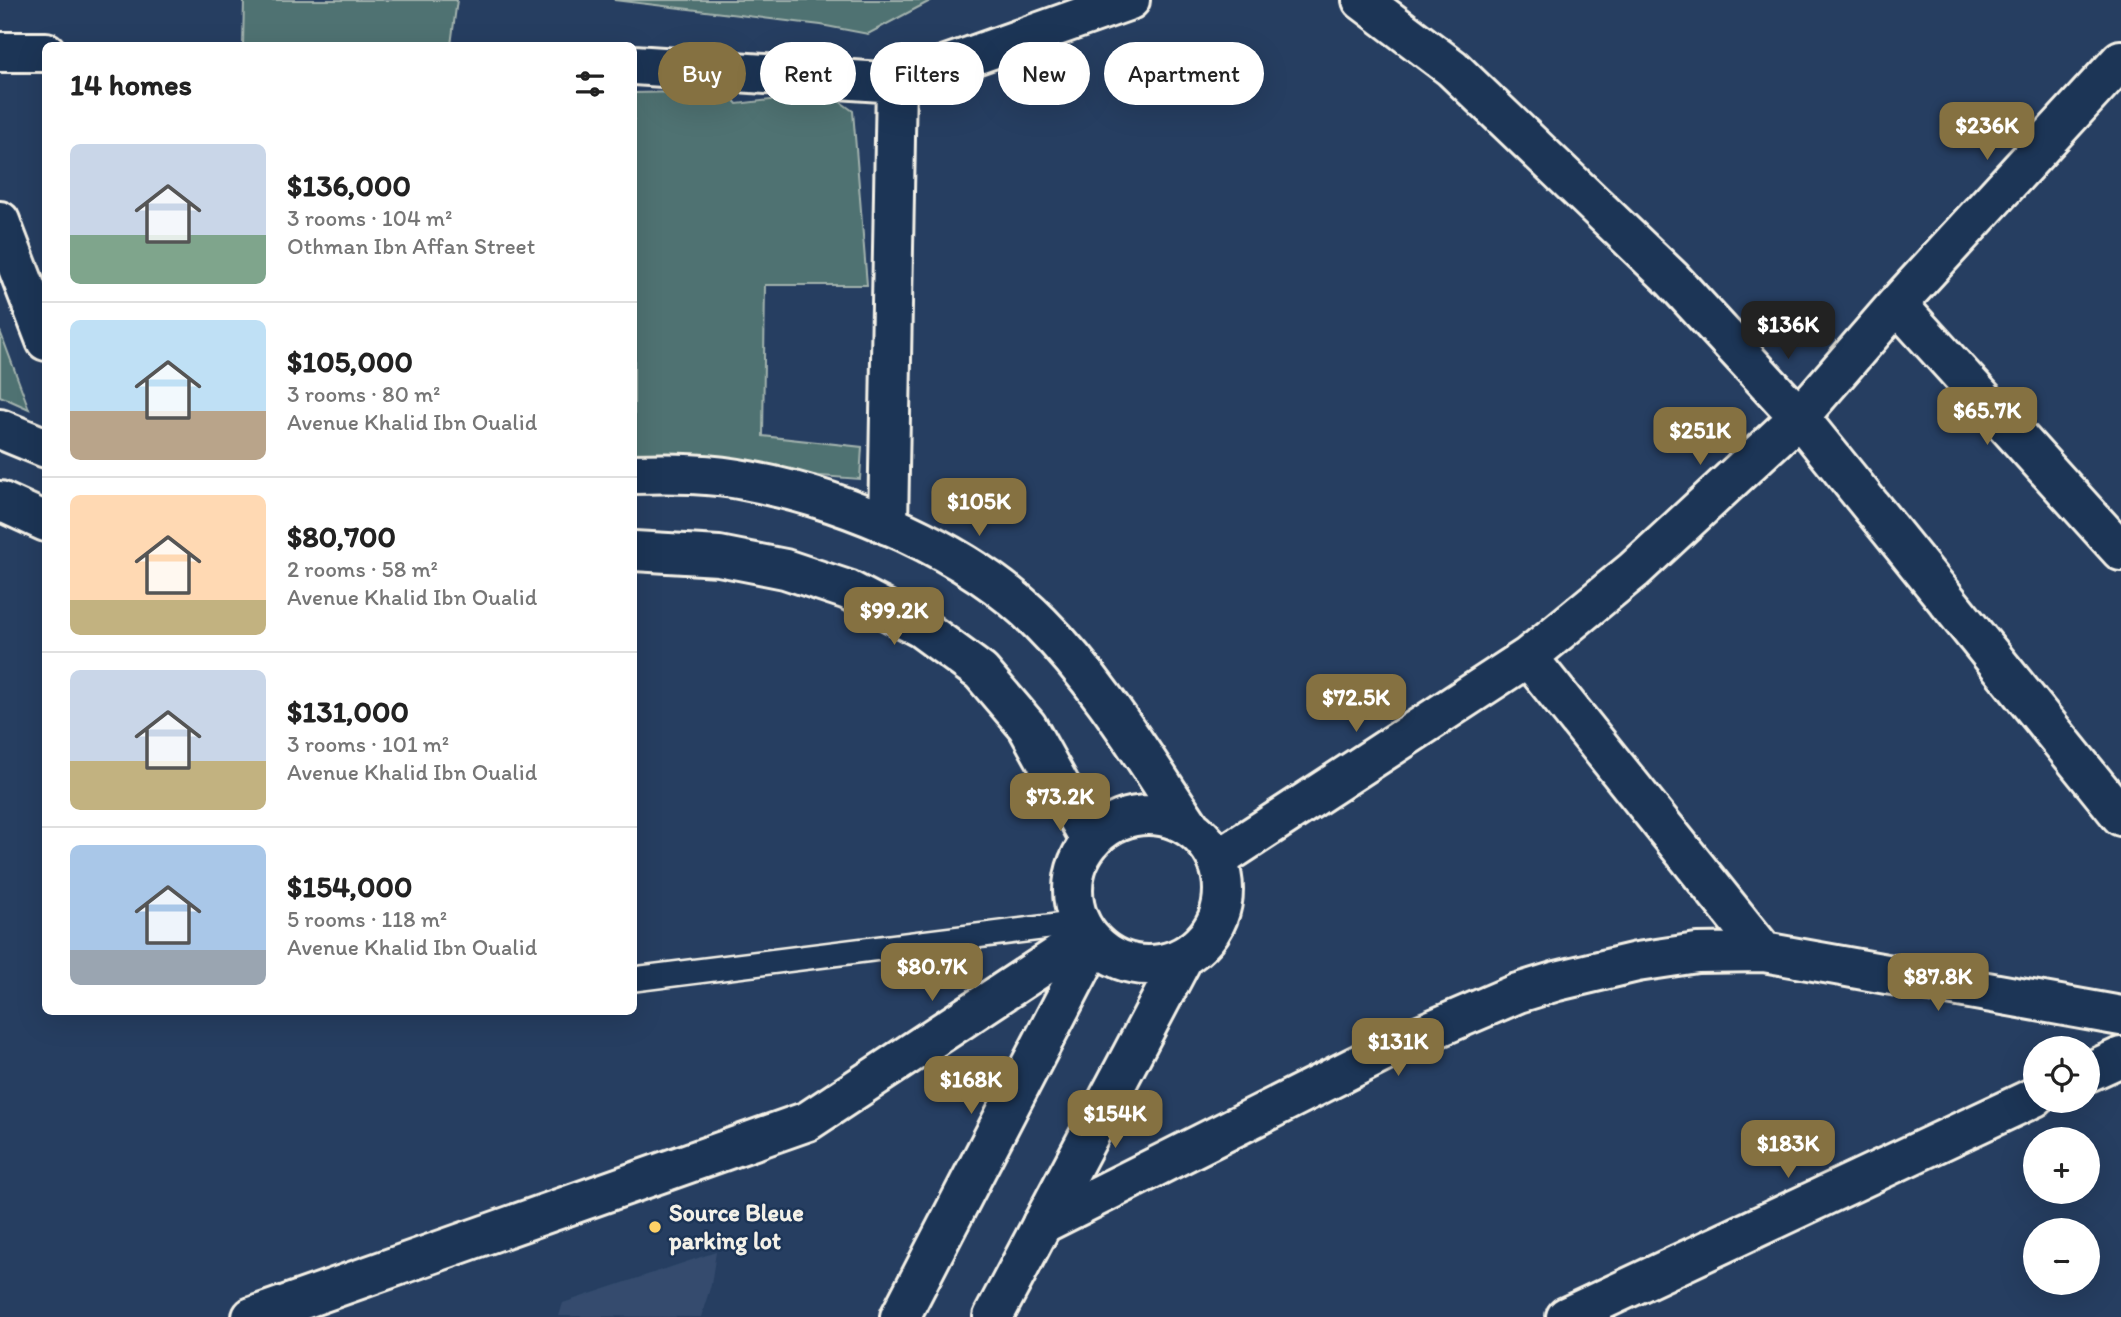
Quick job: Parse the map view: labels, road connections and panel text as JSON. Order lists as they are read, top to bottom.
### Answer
{
  "places": ["Source Bleue parking lot"],
  "page": {
    "chip": [
      "Buy",
      "Rent",
      "Filters",
      "New",
      "Apartment"
    ],
    "heading": "14 homes",
    "price": [
      "$236K",
      "$136K",
      "$65.7K",
      "$251K",
      "$105K",
      "$99.2K",
      "$72.5K",
      "$73.2K",
      "$80.7K",
      "$87.8K",
      "$131K",
      "$168K",
      "$154K",
      "$183K"
    ],
    "list": [
      {
        "name": "$136,000",
        "note": "3 rooms · 104 m² · Othman Ibn Affan Street"
      },
      {
        "name": "$105,000",
        "note": "3 rooms · 80 m² · Avenue Khalid Ibn Oualid"
      },
      {
        "name": "$80,700",
        "note": "2 rooms · 58 m² · Avenue Khalid Ibn Oualid"
      },
      {
        "name": "$131,000",
        "note": "3 rooms · 101 m² · Avenue Khalid Ibn Oualid"
      },
      {
        "name": "$154,000",
        "note": "5 rooms · 118 m² · Avenue Khalid Ibn Oualid"
      }
    ],
    "map_buttons": ["+", "−"]
  }
}
